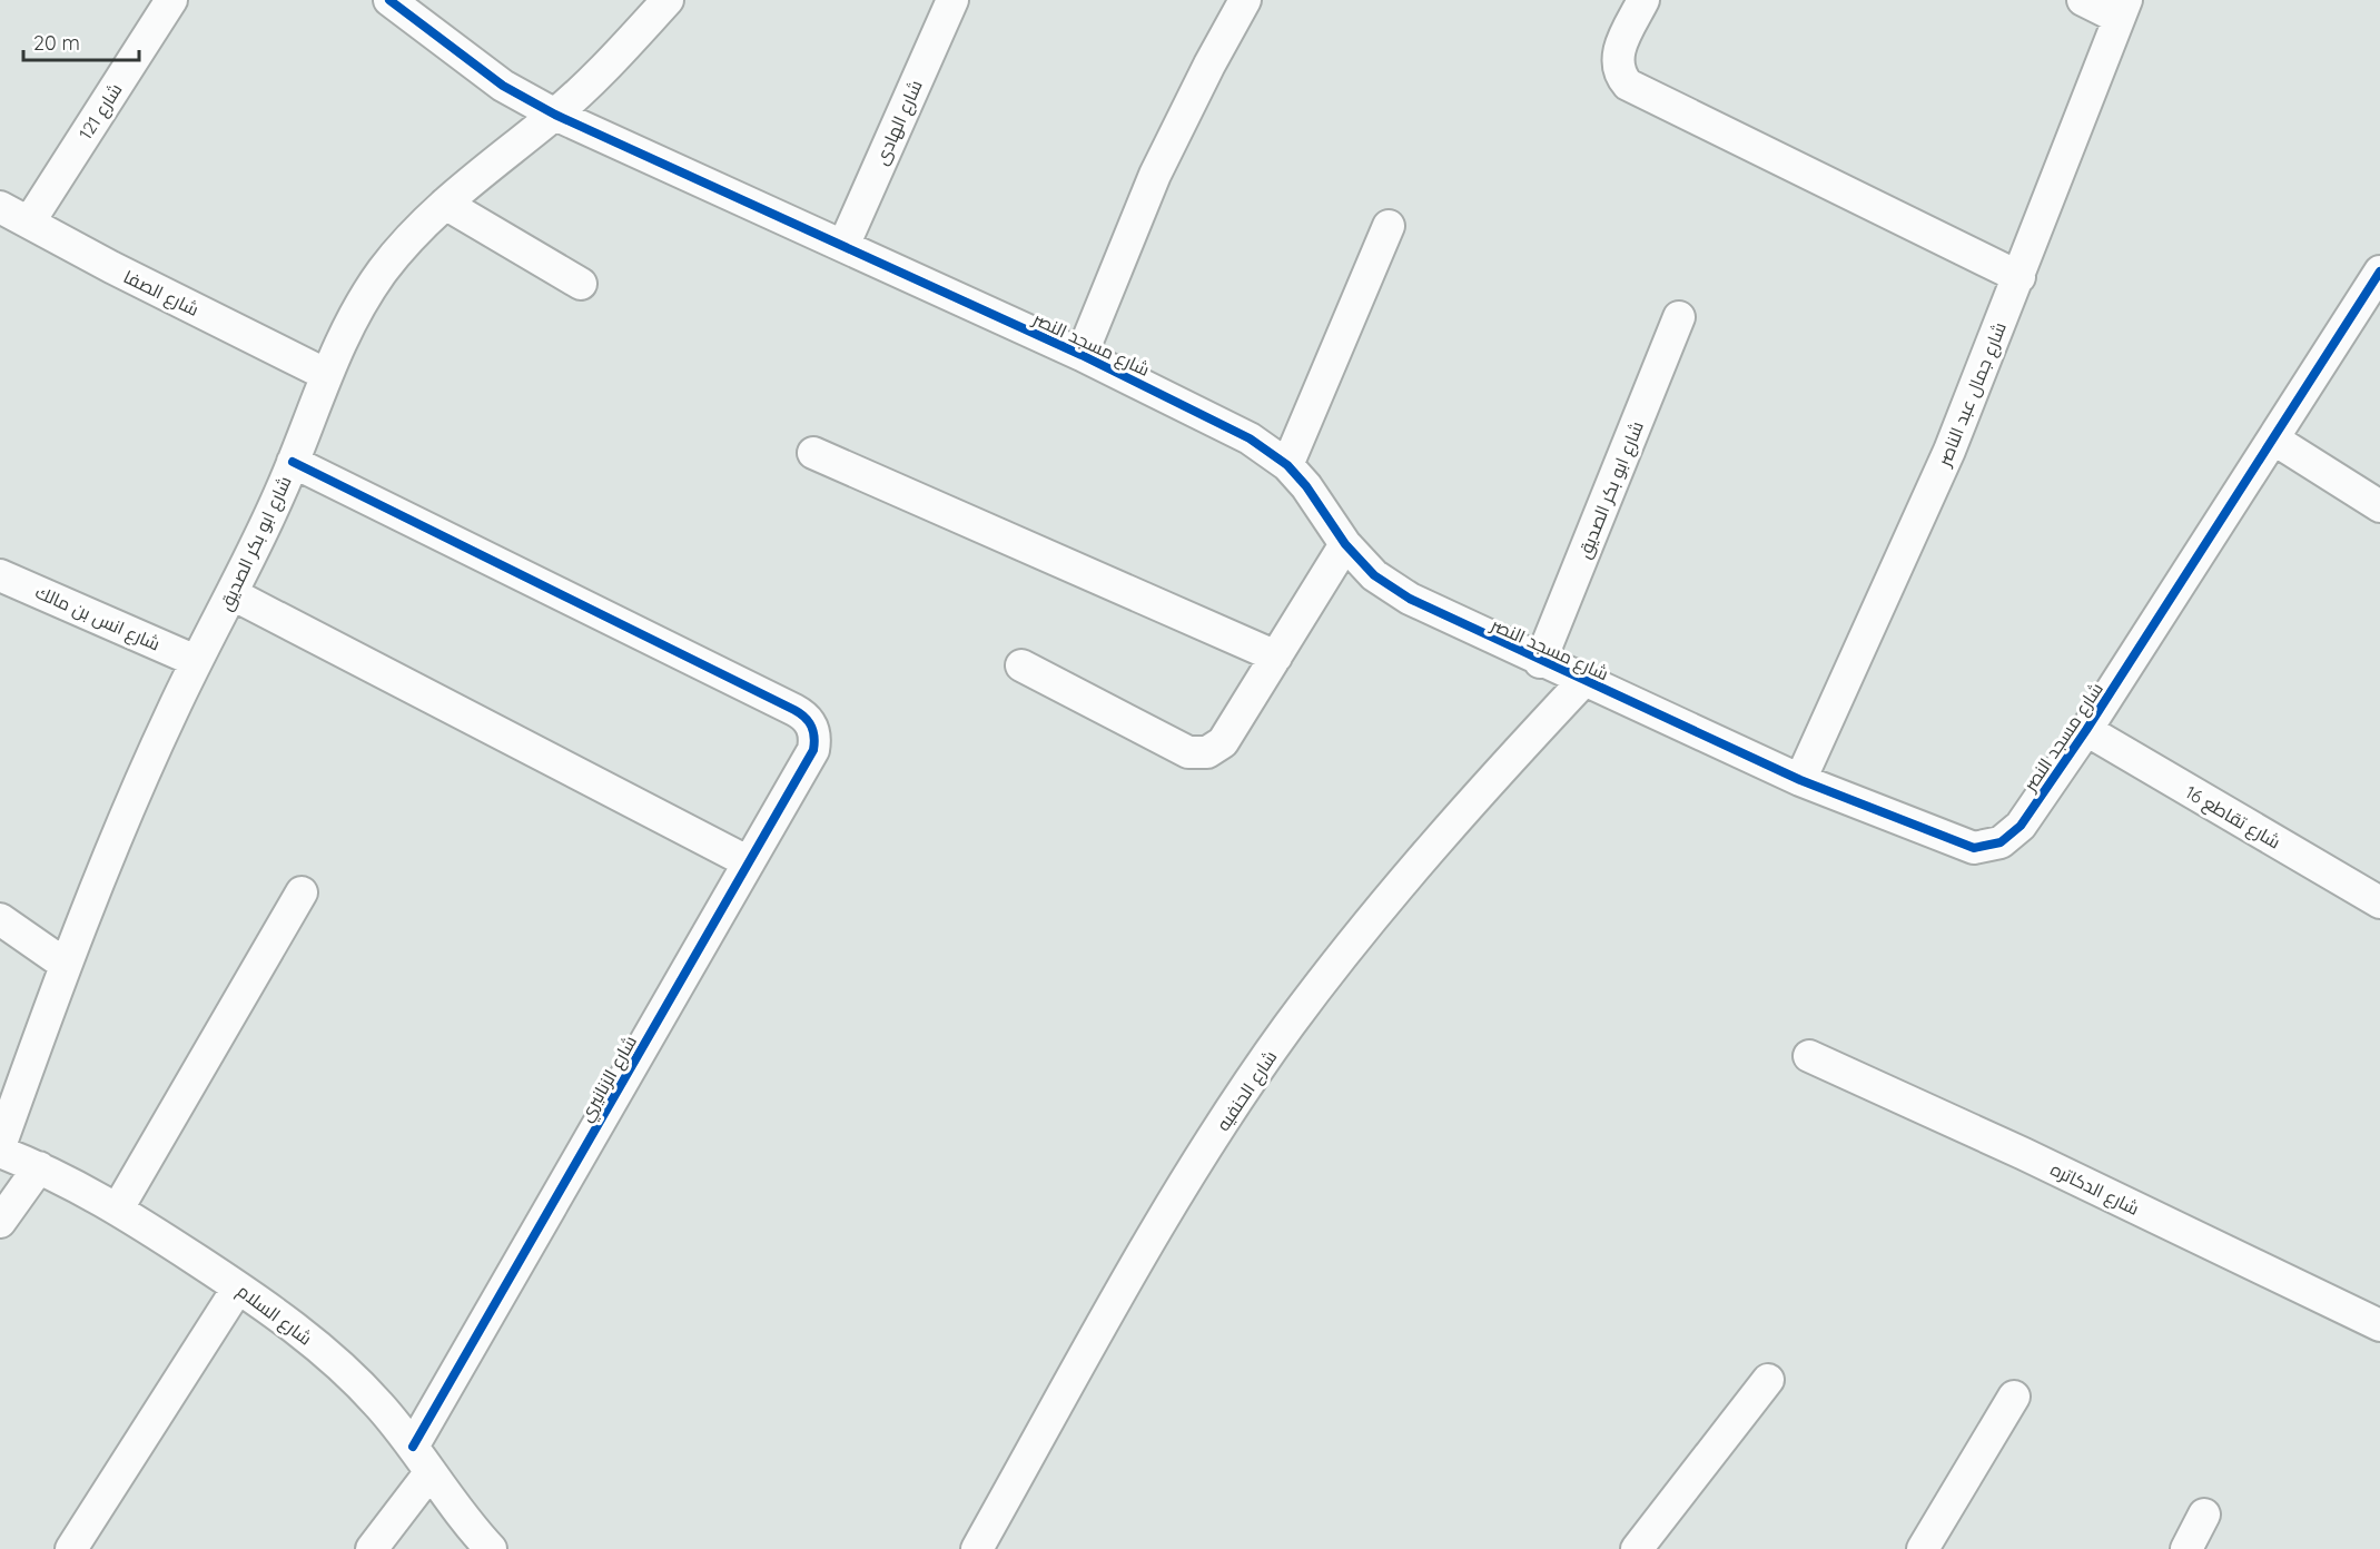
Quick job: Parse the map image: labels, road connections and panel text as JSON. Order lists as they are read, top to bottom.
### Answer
{
  "streets": {
    "street": [
      "شارع 121",
      "شارع الهادى",
      "شارع الصفا",
      "شارع مسجد النصر",
      "شارع جمال عبد الناصر",
      "شارع ابو بكر الصديق",
      "شارع انس بن مالك",
      "شارع تقاطع 16",
      "شارع الزنانيري",
      "شارع الحنفيه",
      "شارع الدكاتره",
      "شارع السلام"
    ]
  },
  "crossings": [
    ["شارع 121", "شارع الصفا"],
    ["شارع الهادى", "شارع مسجد النصر"],
    ["شارع الصفا", "شارع ابو بكر الصديق"],
    ["شارع مسجد النصر", "شارع جمال عبد الناصر"],
    ["شارع مسجد النصر", "شارع ابو بكر الصديق"],
    ["شارع مسجد النصر", "شارع تقاطع 16"],
    ["شارع مسجد النصر", "شارع الحنفيه"],
    ["شارع ابو بكر الصديق", "شارع انس بن مالك"],
    ["شارع ابو بكر الصديق", "شارع الزنانيري"],
    ["شارع ابو بكر الصديق", "شارع السلام"],
    ["شارع الزنانيري", "شارع السلام"]
  ],
  "scale_bar": "20 m"
}
